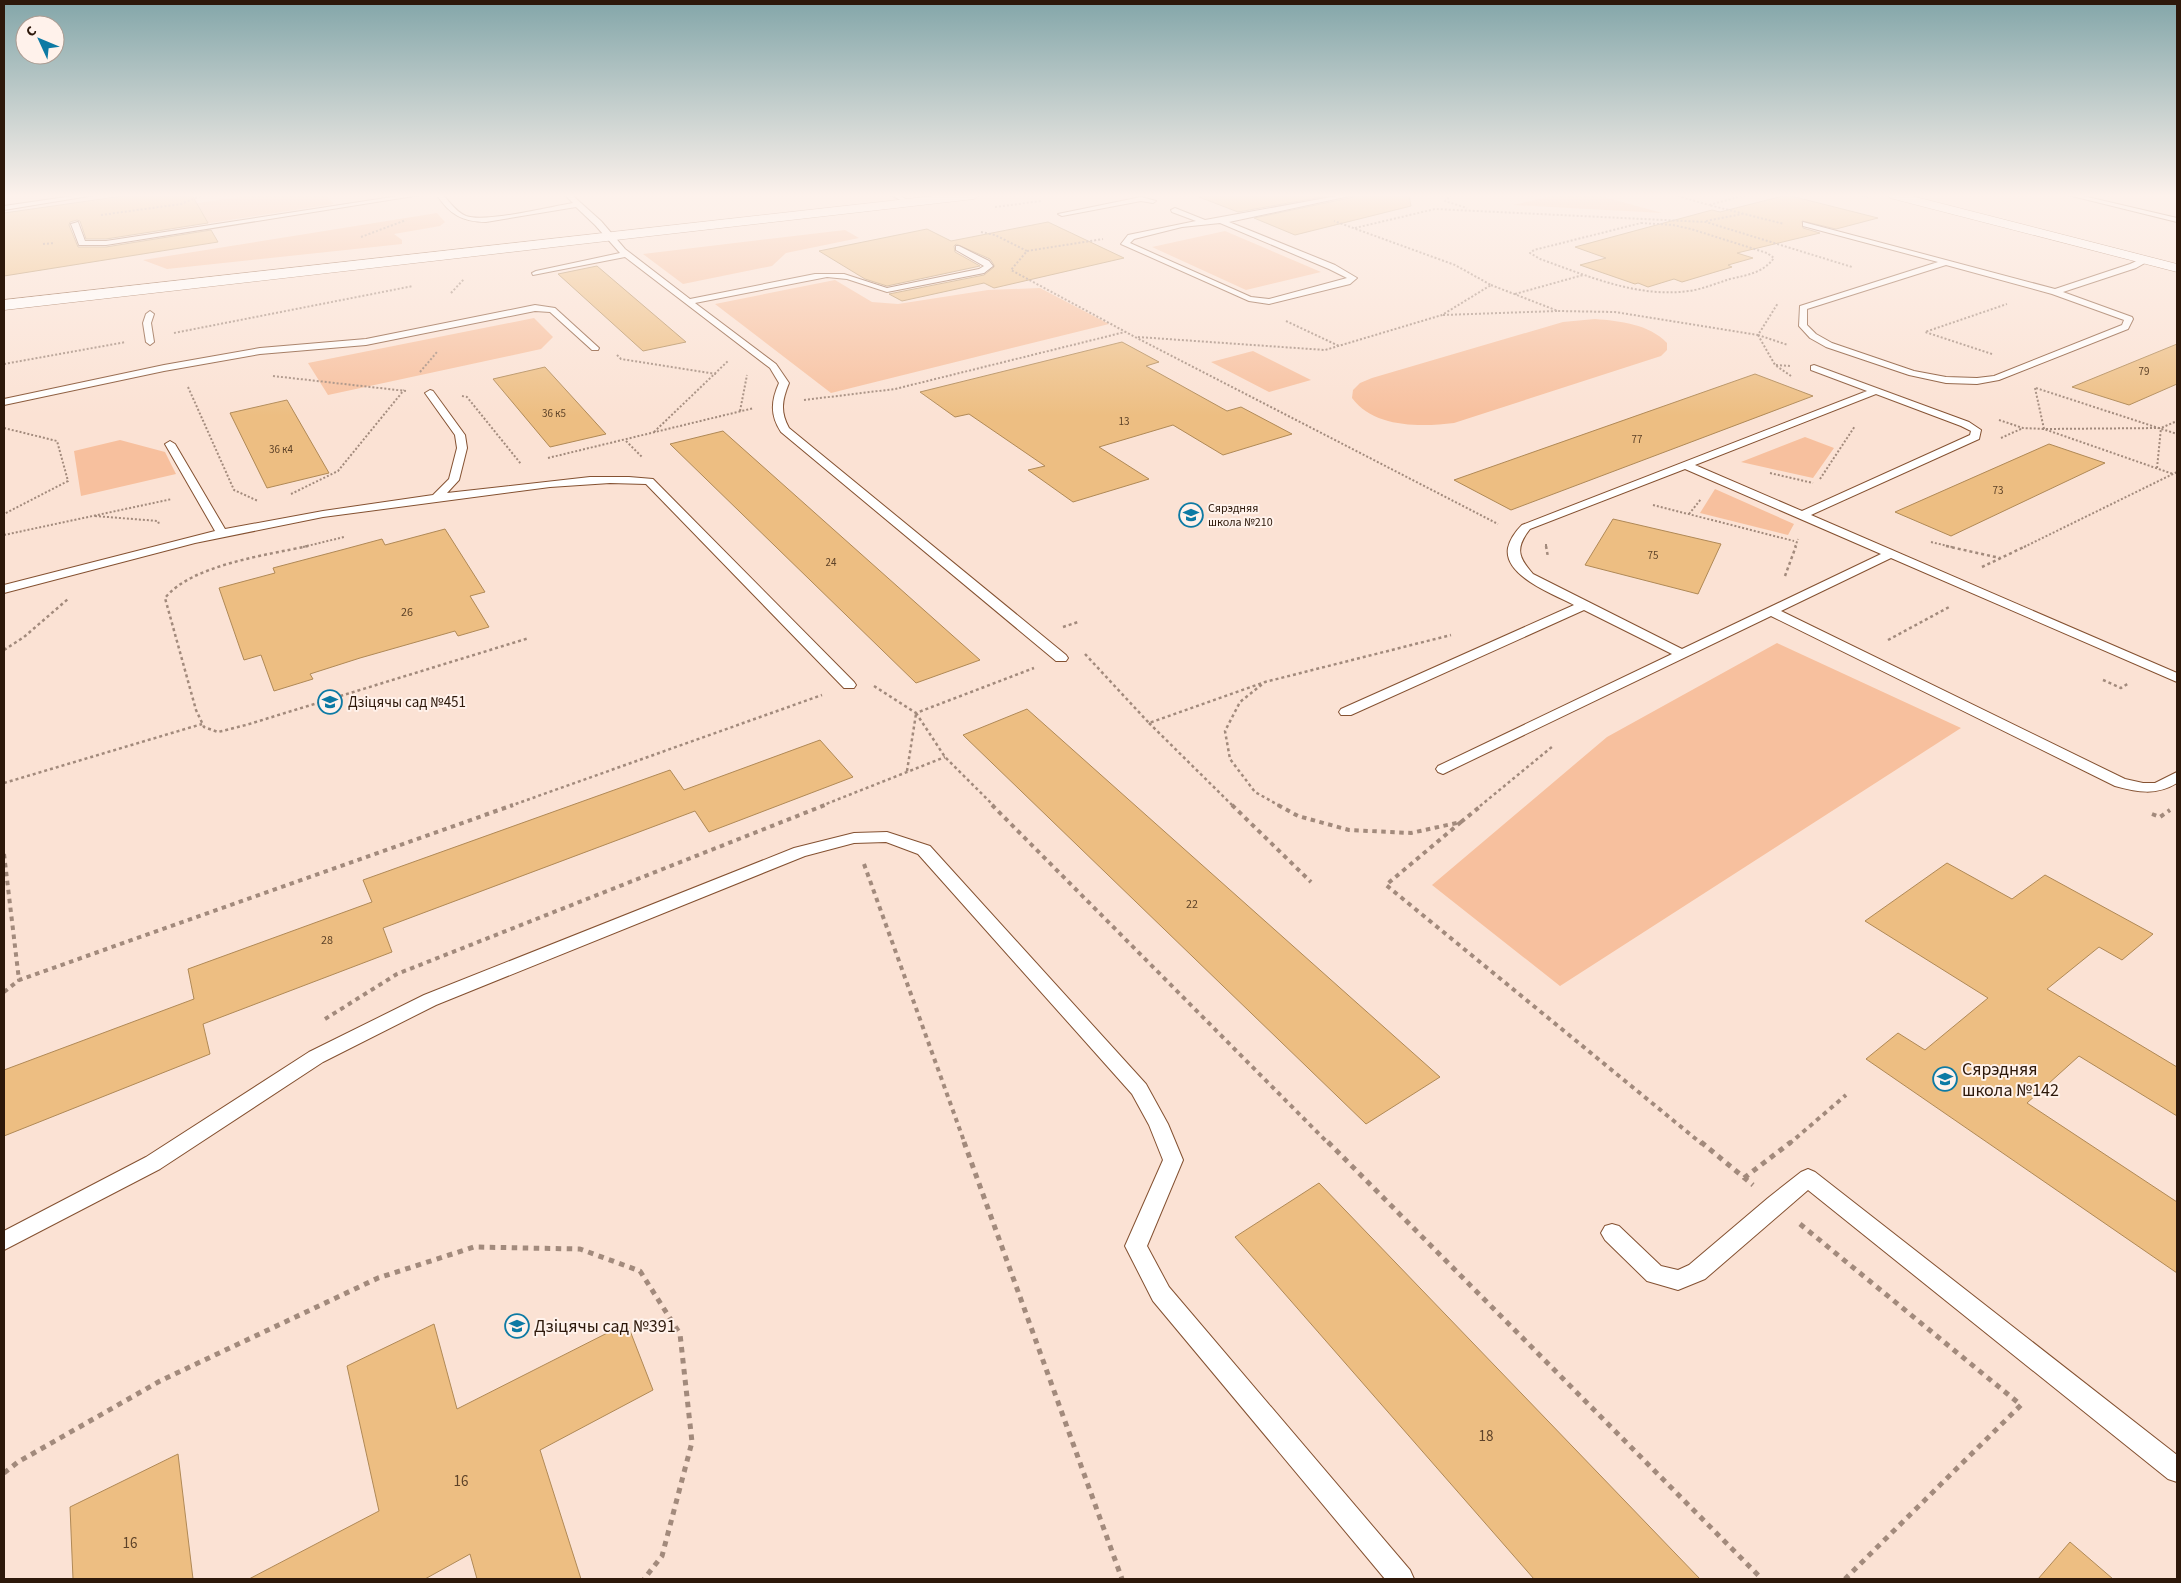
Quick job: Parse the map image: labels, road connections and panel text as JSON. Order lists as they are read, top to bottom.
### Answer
{
  "places": {
    "school or university": [
      "Сярэдняя школа №210",
      "Дзіцячы сад №451",
      "Сярэдняя школа №142",
      "Дзіцячы сад №391"
    ]
  },
  "house_numbers": [
    "79",
    "36 к5",
    "13",
    "77",
    "36 к4",
    "73",
    "75",
    "24",
    "26",
    "22",
    "28",
    "18",
    "16",
    "16"
  ],
  "north": "top left"
}
